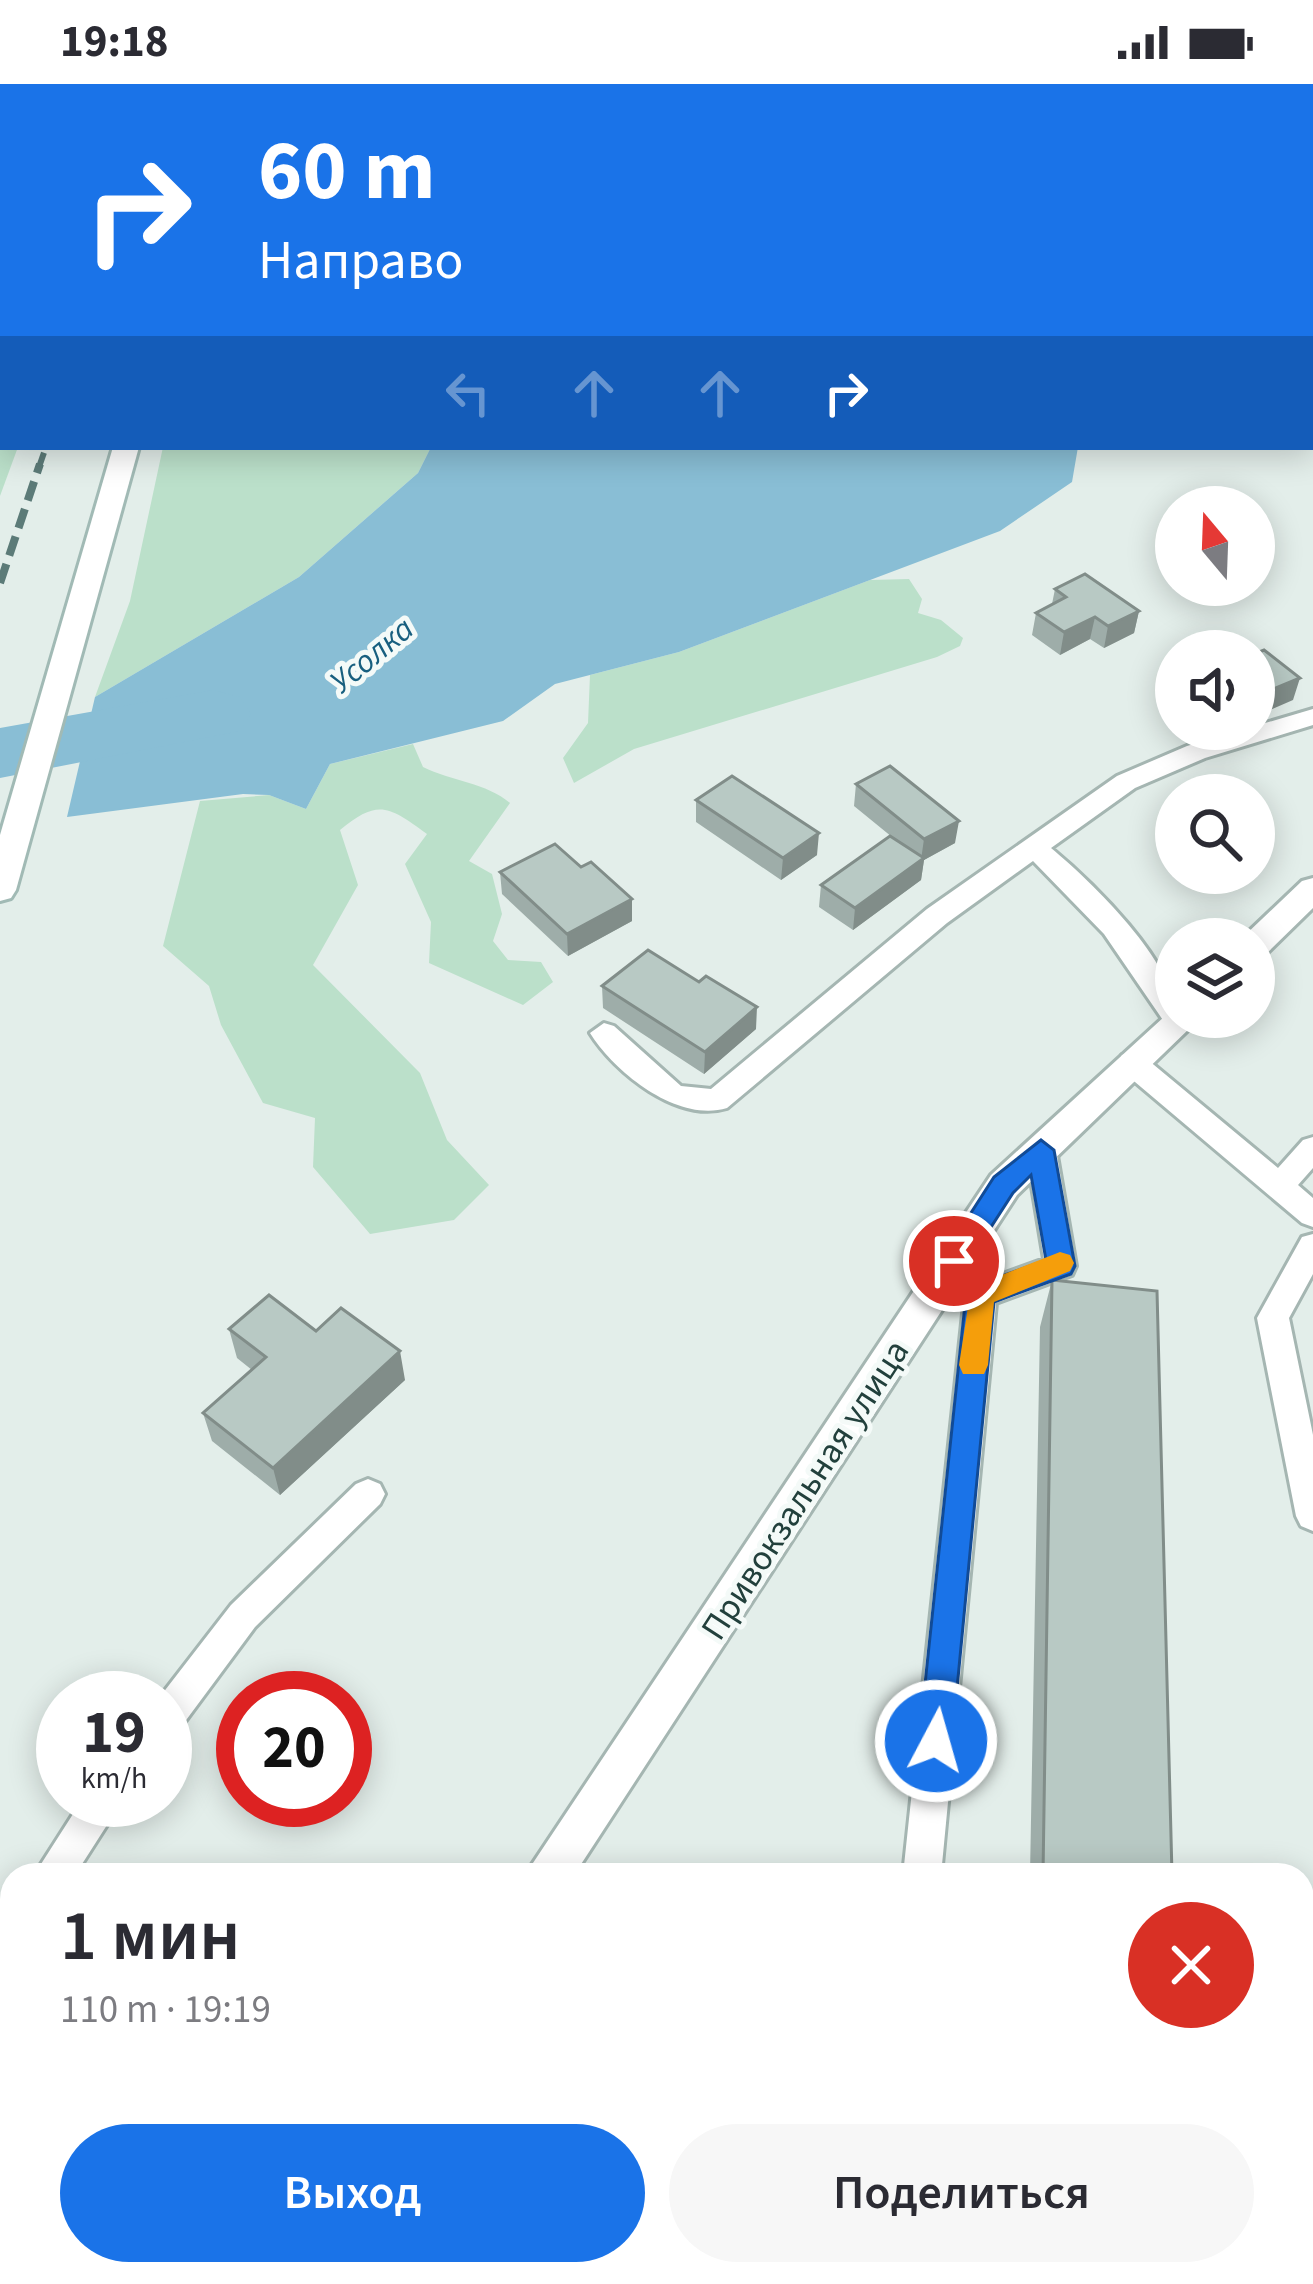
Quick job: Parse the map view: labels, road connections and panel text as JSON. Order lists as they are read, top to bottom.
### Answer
{
  "streets": {
    "street": ["Привокзальная улица"]
  },
  "water": ["Усолка"],
  "north": "top",
  "page": {
    "status": "19:18",
    "turn": ["60 m", "Направо"],
    "speed": "19 km/h",
    "limit": "20",
    "heading": ["1 мин", "110 m · 19:19"],
    "buttons": ["Выход", "Поделиться"]
  }
}
